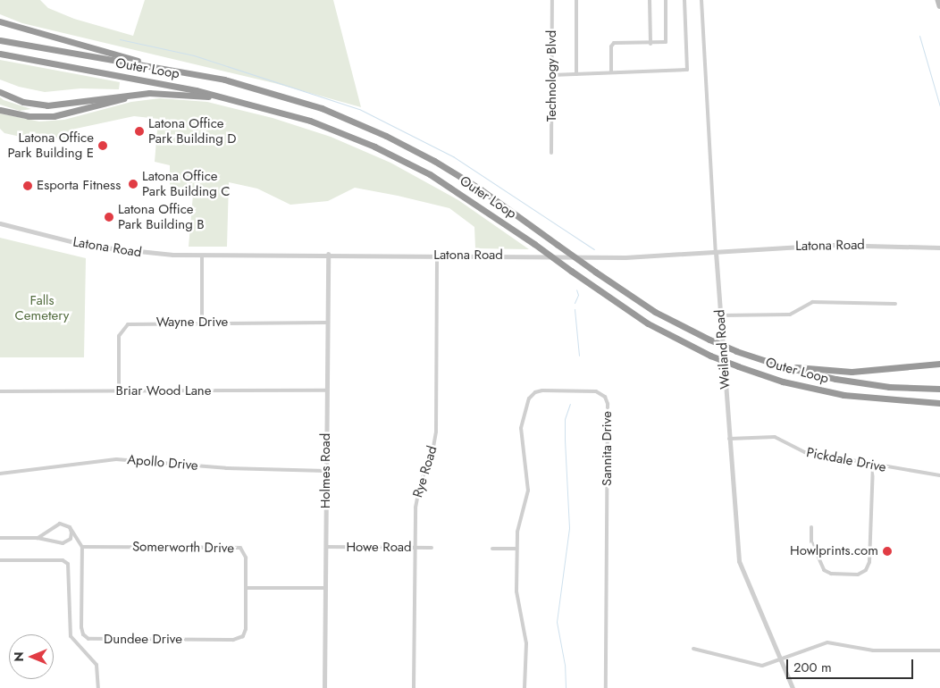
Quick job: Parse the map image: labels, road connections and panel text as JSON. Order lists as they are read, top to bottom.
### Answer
{
  "streets": {
    "highway": ["Outer Loop"],
    "street": [
      "Technology Blvd",
      "Latona Road",
      "Wayne Drive",
      "Weiland Road",
      "Briar Wood Lane",
      "Sannita Drive",
      "Pickdale Drive",
      "Apollo Drive",
      "Holmes Road",
      "Rye Road",
      "Somerworth Drive",
      "Howe Road",
      "Dundee Drive"
    ]
  },
  "crossings": [
    ["Latona Road", "Weiland Road"],
    ["Latona Road", "Holmes Road"],
    ["Latona Road", "Rye Road"],
    ["Wayne Drive", "Briar Wood Lane"],
    ["Wayne Drive", "Holmes Road"],
    ["Weiland Road", "Pickdale Drive"],
    ["Briar Wood Lane", "Holmes Road"],
    ["Apollo Drive", "Holmes Road"],
    ["Holmes Road", "Howe Road"],
    ["Rye Road", "Howe Road"],
    ["Somerworth Drive", "Dundee Drive"]
  ],
  "parks": ["Falls Cemetery"],
  "places": [
    "Latona Office Park Building D",
    "Latona Office Park Building E",
    "Latona Office Park Building C",
    "Esporta Fitness",
    "Latona Office Park Building B",
    "Howlprints.com"
  ],
  "scale_bar": "200 m",
  "north": "left"
}
